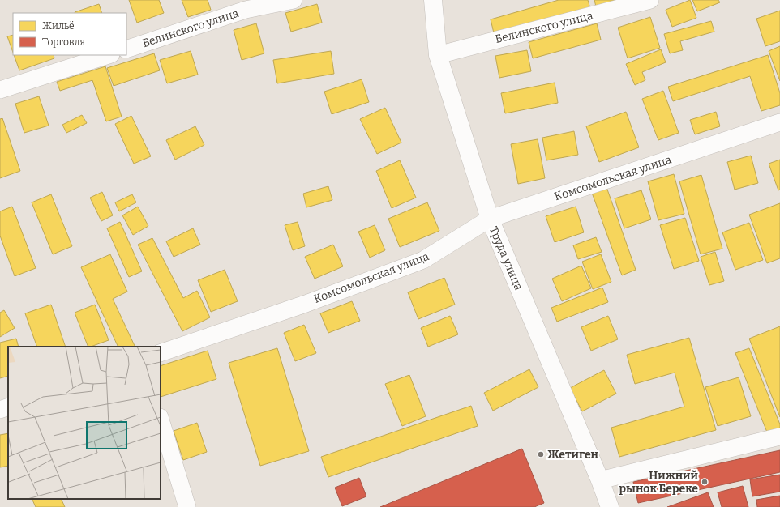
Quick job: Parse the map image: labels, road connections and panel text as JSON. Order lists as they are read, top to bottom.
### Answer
{
  "streets": {
    "street": ["Белинского улица", "Комсомольская улица", "Труда улица"]
  },
  "crossings": [
    ["Белинского улица", "Труда улица"],
    ["Комсомольская улица", "Труда улица"]
  ],
  "places": ["Жетиген", "Нижний рынок Береке"],
  "legend": ["Жильё", "Торговля"]
}
